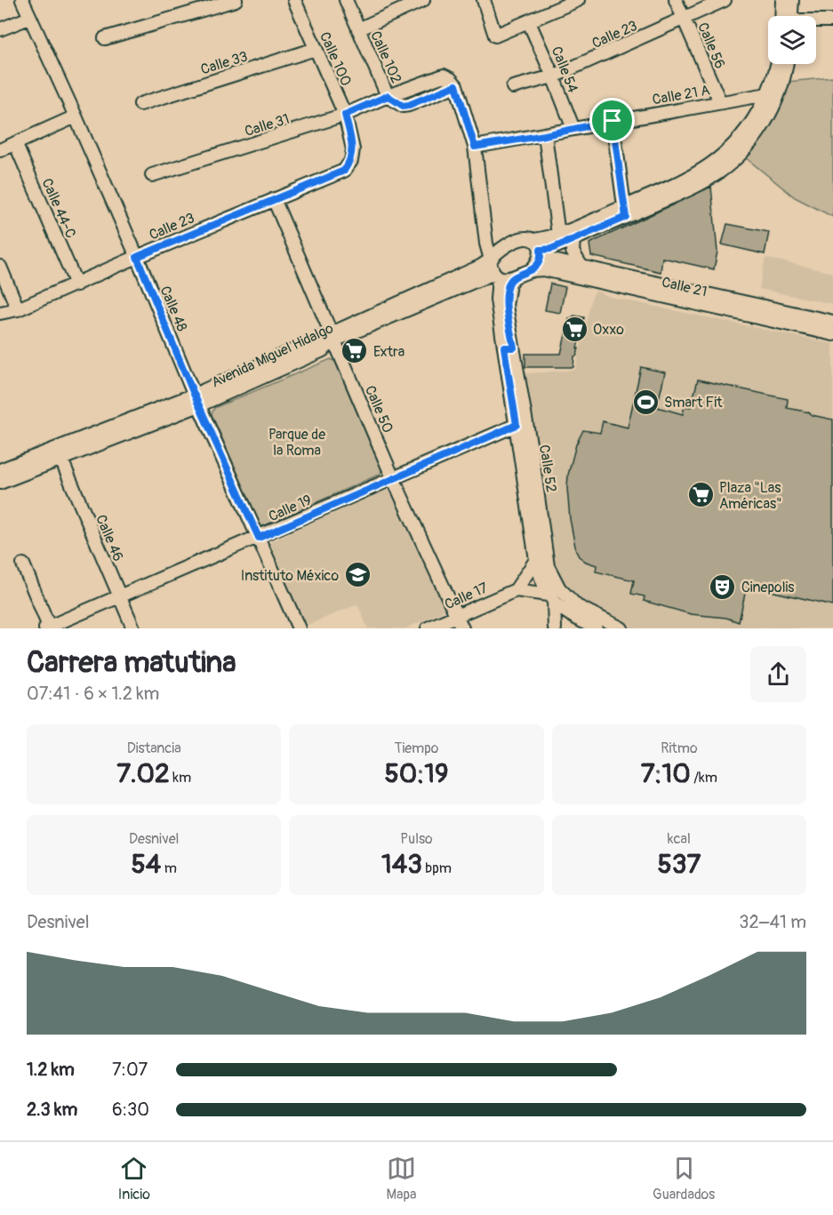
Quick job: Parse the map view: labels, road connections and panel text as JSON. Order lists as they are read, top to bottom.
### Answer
{
  "streets": {
    "street": [
      "Calle 23",
      "Calle 56",
      "Calle 102",
      "Calle 100",
      "Calle 33",
      "Calle 54",
      "Calle 21 A",
      "Calle 31",
      "Calle 44-C",
      "Calle 21",
      "Calle 48",
      "Avenida Miguel Hidalgo",
      "Calle 50",
      "Calle 52",
      "Calle 19",
      "Calle 46",
      "Calle 17"
    ]
  },
  "crossings": [
    ["Calle 23", "Calle 56"],
    ["Calle 23", "Calle 100"],
    ["Calle 23", "Calle 54"],
    ["Calle 23", "Calle 44-C"],
    ["Calle 23", "Calle 48"],
    ["Calle 23", "Calle 50"],
    ["Calle 56", "Calle 21 A"],
    ["Calle 102", "Calle 31"],
    ["Calle 100", "Calle 33"],
    ["Calle 100", "Calle 31"],
    ["Calle 54", "Calle 21 A"],
    ["Calle 21 A", "Calle 31"],
    ["Calle 21", "Avenida Miguel Hidalgo"],
    ["Calle 21", "Calle 52"],
    ["Calle 48", "Avenida Miguel Hidalgo"],
    ["Calle 48", "Calle 19"],
    ["Avenida Miguel Hidalgo", "Calle 50"],
    ["Avenida Miguel Hidalgo", "Calle 52"],
    ["Avenida Miguel Hidalgo", "Calle 46"],
    ["Calle 50", "Calle 19"],
    ["Calle 50", "Calle 17"],
    ["Calle 52", "Calle 19"],
    ["Calle 19", "Calle 46"]
  ],
  "parks": ["Parque de la Roma"],
  "places": {
    "supermarket": ["Oxxo", "Extra", "Plaza \"Las Américas\""],
    "sports": ["Smart Fit"],
    "school or university": ["Instituto México"],
    "theatre": ["Cinepolis"]
  },
  "page": {
    "heading": ["Carrera matutina", "07:41 · 6 × 1.2 km"],
    "stats": [
      ["Distancia", "7.02 km"],
      ["Tiempo", "50:19"],
      ["Ritmo", "7:10 /km"],
      ["Desnivel", "54 m"],
      ["Pulso", "143 bpm"],
      ["kcal", "537"]
    ],
    "chart": ["Desnivel", "32–41 m"],
    "list": [
      {
        "name": "1.2 km",
        "note": "7:07"
      },
      {
        "name": "2.3 km",
        "note": "6:30"
      }
    ],
    "tabs": ["Inicio", "Mapa", "Guardados"]
  }
}
